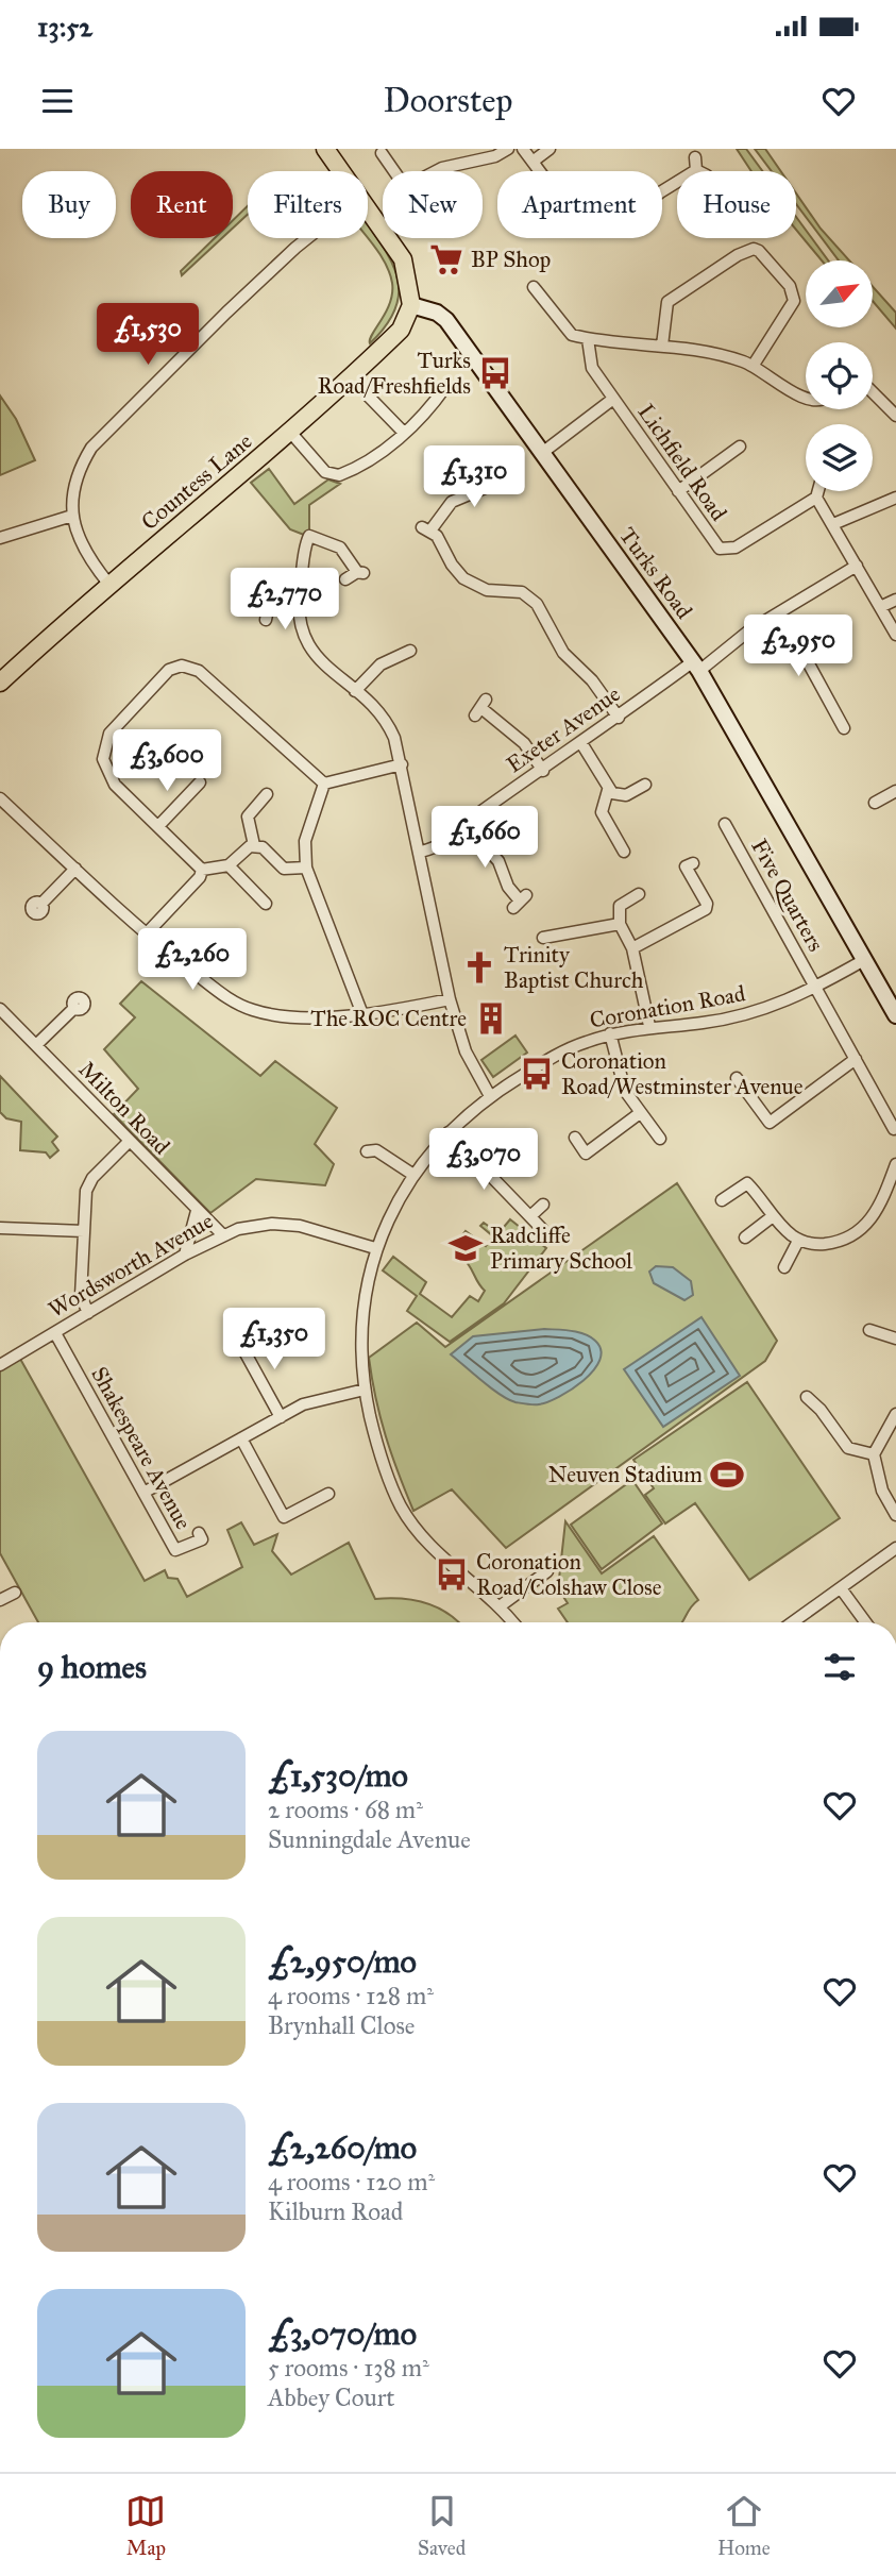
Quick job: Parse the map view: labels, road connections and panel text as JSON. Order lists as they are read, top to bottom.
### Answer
{
  "streets": {
    "main road": ["Countess Lane"],
    "street": [
      "Lichfield Road",
      "Turks Road",
      "Exeter Avenue",
      "Five Quarters",
      "Coronation Road",
      "Milton Road",
      "Wordsworth Avenue",
      "Shakespeare Avenue"
    ]
  },
  "crossings": [
    ["Countess Lane", "Turks Road"],
    ["Turks Road", "Exeter Avenue"],
    ["Turks Road", "Coronation Road"],
    ["Five Quarters", "Coronation Road"],
    ["Coronation Road", "Wordsworth Avenue"],
    ["Milton Road", "Wordsworth Avenue"],
    ["Wordsworth Avenue", "Shakespeare Avenue"]
  ],
  "places": {
    "supermarket": ["BP Shop"],
    "bus stop": ["Turks Road/Freshfields", "Coronation Road/Westminster Avenue", "Coronation Road/Colshaw Close"],
    "church": ["Trinity Baptist Church"],
    "building": ["The ROC Centre"],
    "school or university": ["Radcliffe Primary School"],
    "sports": ["Neuven Stadium"]
  },
  "north": "top right",
  "page": {
    "status": "13:52",
    "header": "Doorstep",
    "chip": [
      "Buy",
      "Rent",
      "Filters",
      "New",
      "Apartment",
      "House"
    ],
    "price": [
      "£1,530",
      "£1,310",
      "£2,770",
      "£2,950",
      "£3,600",
      "£1,660",
      "£2,260",
      "£3,070",
      "£1,350"
    ],
    "heading": "9 homes",
    "list": [
      {
        "name": "£1,530/mo",
        "note": "2 rooms · 68 m² · Sunningdale Avenue"
      },
      {
        "name": "£2,950/mo",
        "note": "4 rooms · 128 m² · Brynhall Close"
      },
      {
        "name": "£2,260/mo",
        "note": "4 rooms · 120 m² · Kilburn Road"
      },
      {
        "name": "£3,070/mo",
        "note": "5 rooms · 138 m² · Abbey Court"
      }
    ],
    "tabs": ["Map", "Saved", "Home"]
  }
}
